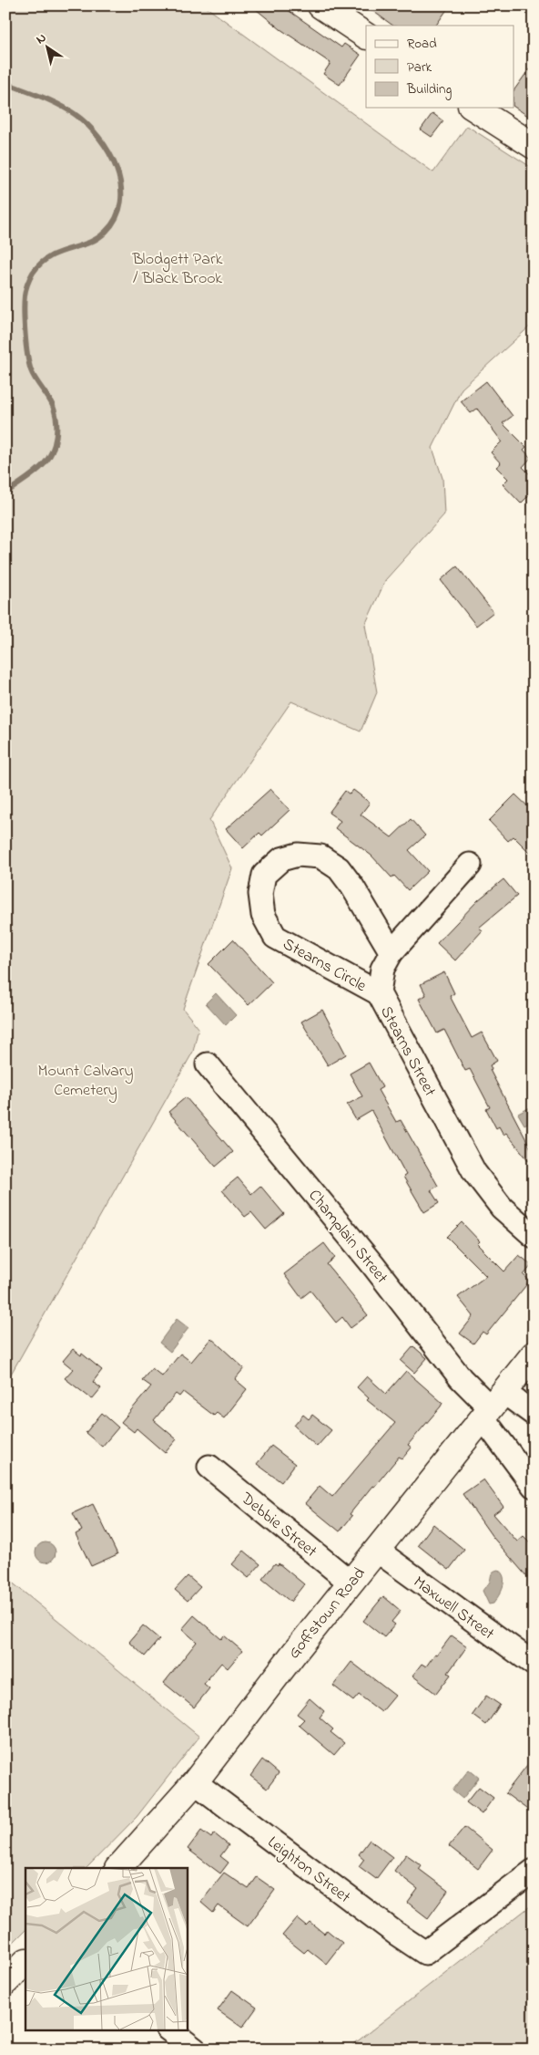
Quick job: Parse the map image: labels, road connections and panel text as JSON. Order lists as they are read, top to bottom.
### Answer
{
  "streets": {
    "main road": ["Goffstown Road"],
    "street": [
      "Stearns Circle",
      "Stearns Street",
      "Champlain Street",
      "Debbie Street",
      "Maxwell Street",
      "Leighton Street"
    ]
  },
  "crossings": [
    ["Stearns Circle", "Stearns Street"],
    ["Champlain Street", "Goffstown Road"],
    ["Debbie Street", "Goffstown Road"],
    ["Maxwell Street", "Goffstown Road"],
    ["Goffstown Road", "Leighton Street"]
  ],
  "parks": ["Blodgett Park / Black Brook", "Mount Calvary Cemetery"],
  "legend": ["Road", "Park", "Building"],
  "north": "top left"
}
